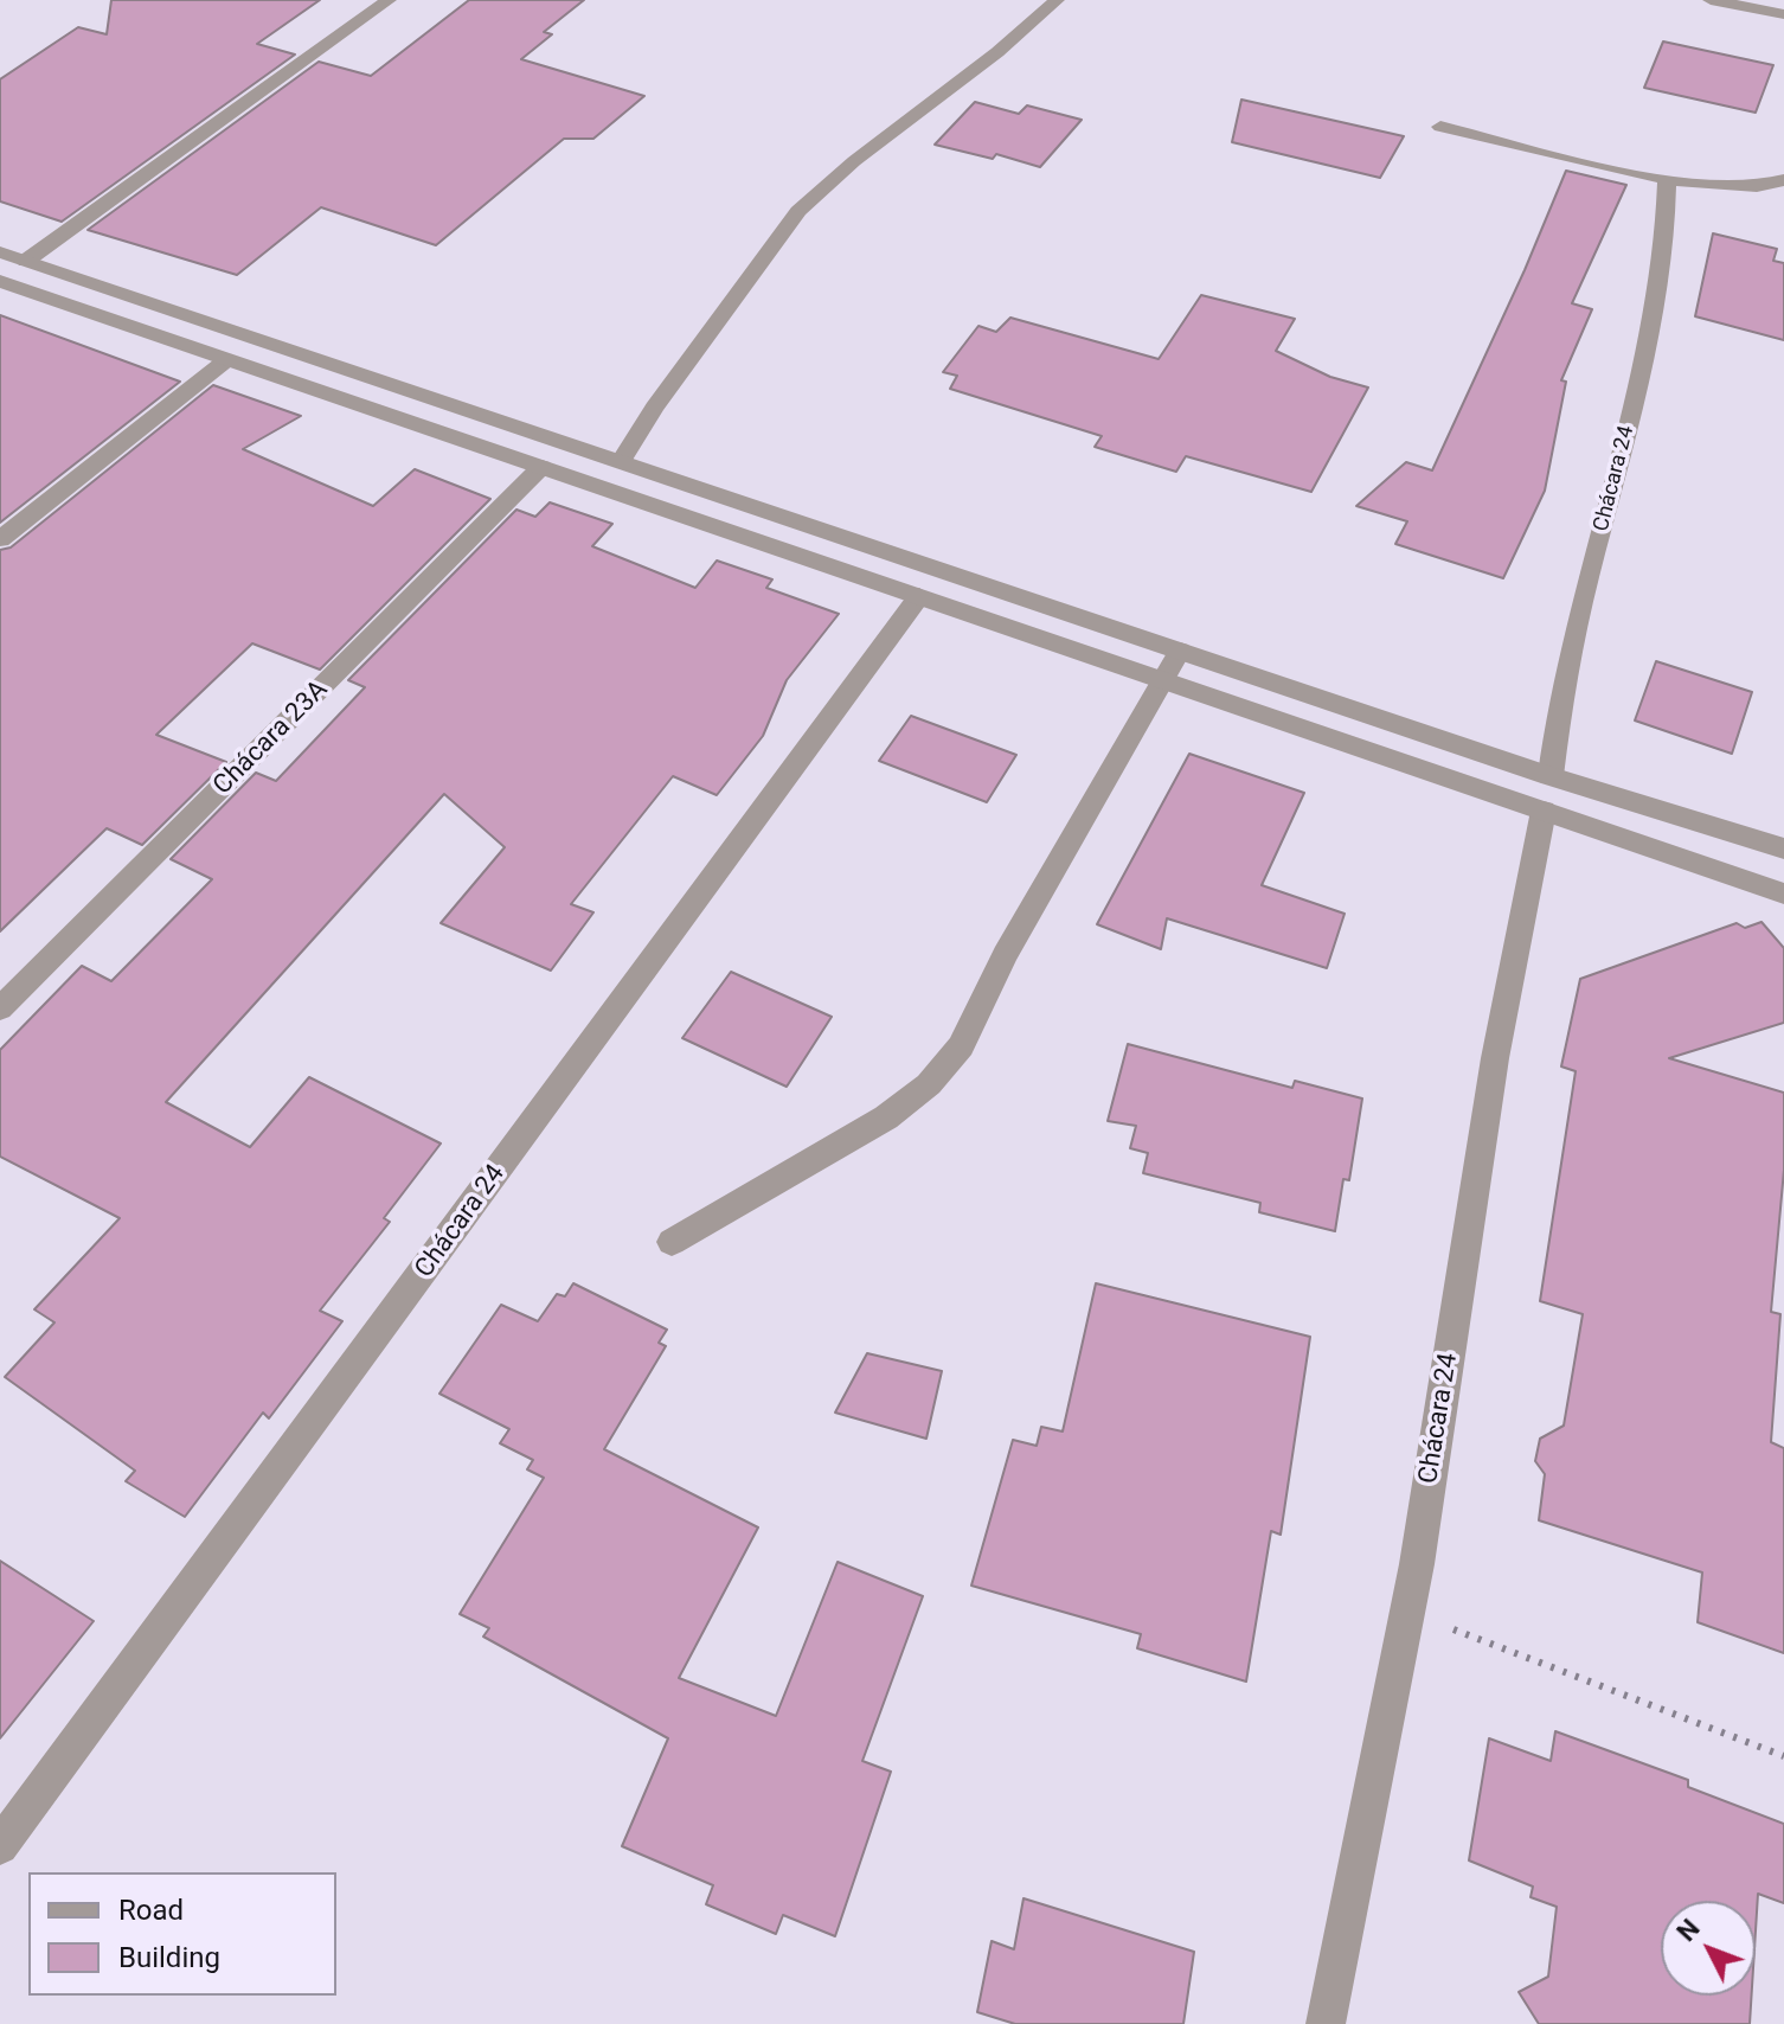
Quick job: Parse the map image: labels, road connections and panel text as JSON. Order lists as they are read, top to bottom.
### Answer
{
  "streets": {
    "street": ["Chácara 24", "Chácara 23A"]
  },
  "legend": ["Road", "Building"],
  "north": "top left"
}
